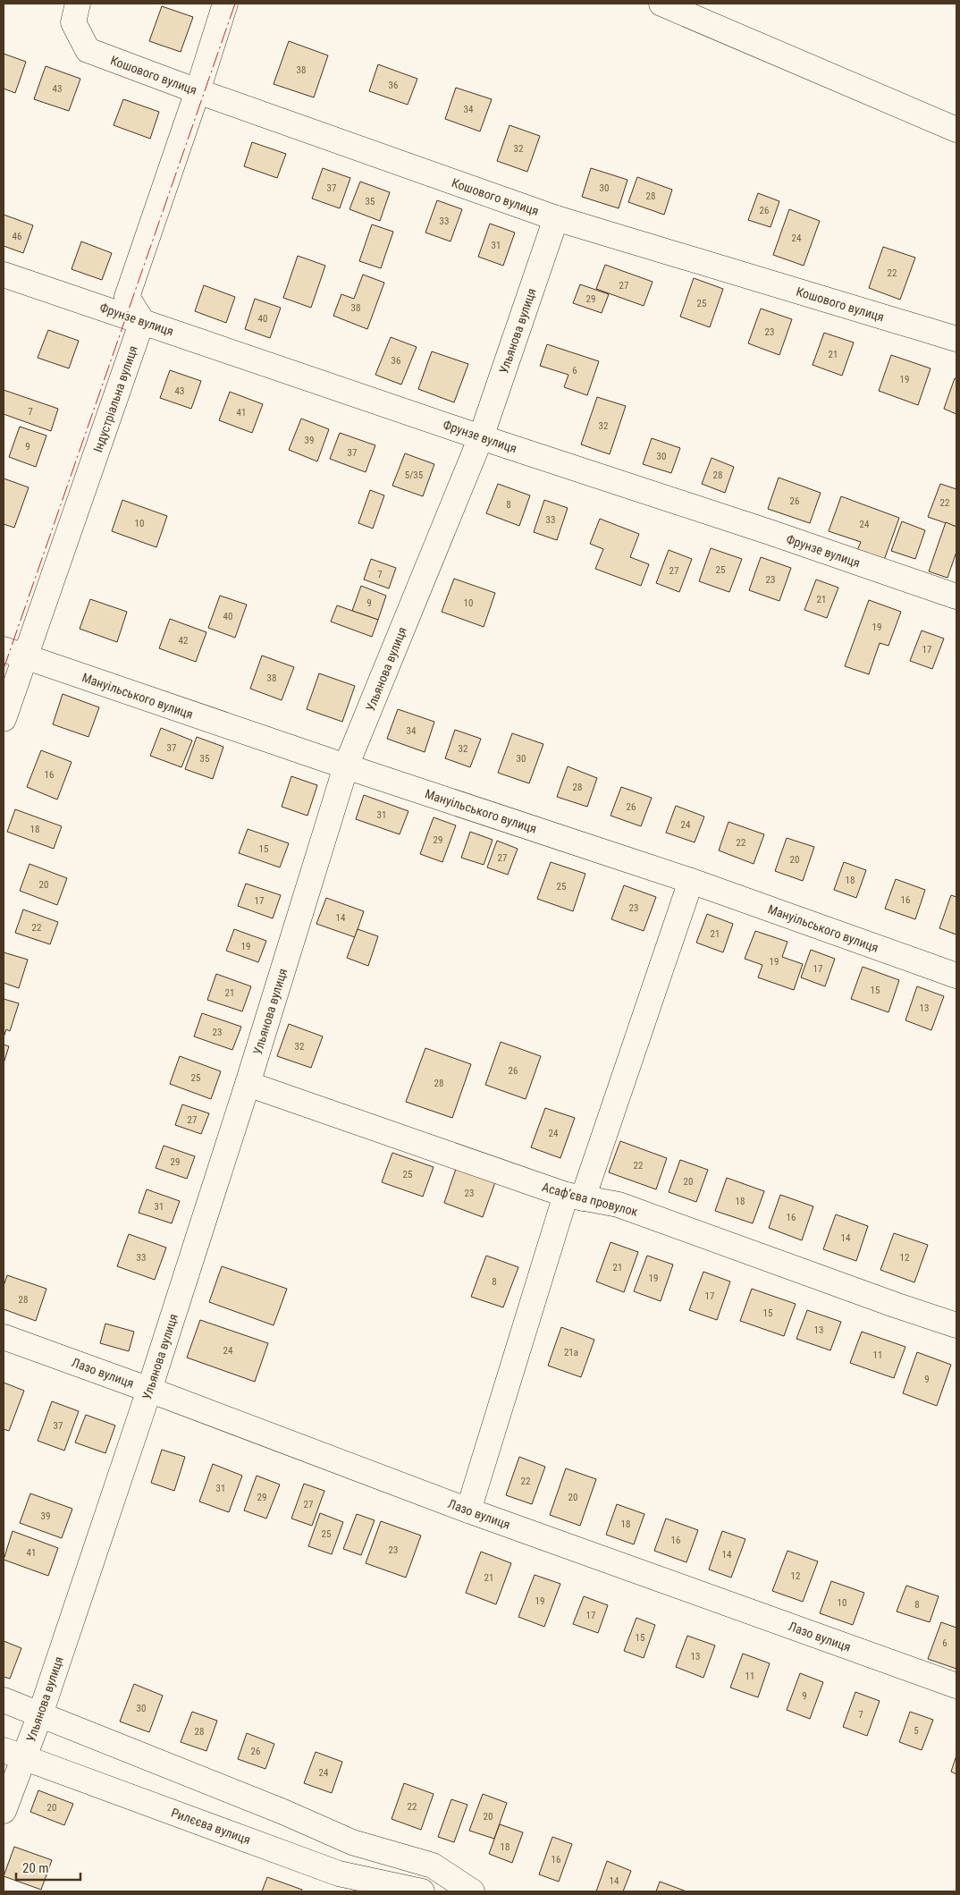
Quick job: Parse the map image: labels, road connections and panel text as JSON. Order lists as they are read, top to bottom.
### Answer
{
  "streets": {
    "street": [
      "Кошового вулиця",
      "Фрунзе вулиця",
      "Ульянова вулиця",
      "Індустріальна вулиця",
      "Мануільського вулиця",
      "Асаф’єва провулок",
      "Лазо вулиця",
      "Рилєєва вулиця"
    ]
  },
  "crossings": [
    ["Кошового вулиця", "Ульянова вулиця"],
    ["Фрунзе вулиця", "Ульянова вулиця"],
    ["Фрунзе вулиця", "Індустріальна вулиця"],
    ["Ульянова вулиця", "Мануільського вулиця"],
    ["Ульянова вулиця", "Асаф’єва провулок"],
    ["Ульянова вулиця", "Лазо вулиця"],
    ["Ульянова вулиця", "Рилєєва вулиця"],
    ["Індустріальна вулиця", "Мануільського вулиця"]
  ],
  "house_numbers": [
    "38",
    "36",
    "43",
    "34",
    "32",
    "37",
    "30",
    "28",
    "35",
    "26",
    "33",
    "46",
    "24",
    "31",
    "22",
    "27",
    "29",
    "25",
    "38",
    "40",
    "23",
    "21",
    "36",
    "6",
    "19",
    "43",
    "7",
    "41",
    "32",
    "39",
    "9",
    "37",
    "30",
    "5/35",
    "28",
    "26",
    "22",
    "8",
    "33",
    "10",
    "24",
    "25",
    "27",
    "7",
    "23",
    "21",
    "9",
    "10",
    "40",
    "19",
    "42",
    "17",
    "38",
    "34",
    "37",
    "32",
    "35",
    "30",
    "16",
    "28",
    "26",
    "31",
    "24",
    "18",
    "29",
    "22",
    "15",
    "27",
    "20",
    "18",
    "20",
    "25",
    "16",
    "17",
    "23",
    "14",
    "22",
    "21",
    "19",
    "19",
    "17",
    "15",
    "21",
    "13",
    "23",
    "32",
    "26",
    "25",
    "28",
    "27",
    "24",
    "29",
    "22",
    "25",
    "20",
    "23",
    "18",
    "31",
    "16",
    "14",
    "33",
    "12",
    "21",
    "19",
    "8",
    "17",
    "28",
    "15",
    "13",
    "24",
    "21а",
    "11",
    "9",
    "37",
    "22",
    "31",
    "29",
    "20",
    "27",
    "39",
    "18",
    "25",
    "16",
    "23",
    "41",
    "14",
    "12",
    "21",
    "19",
    "10",
    "8",
    "17",
    "15",
    "6",
    "13",
    "11",
    "9",
    "30",
    "7",
    "5",
    "28",
    "26",
    "24",
    "22",
    "20",
    "20",
    "18",
    "16",
    "14"
  ],
  "scale_bar": "20 m"
}
